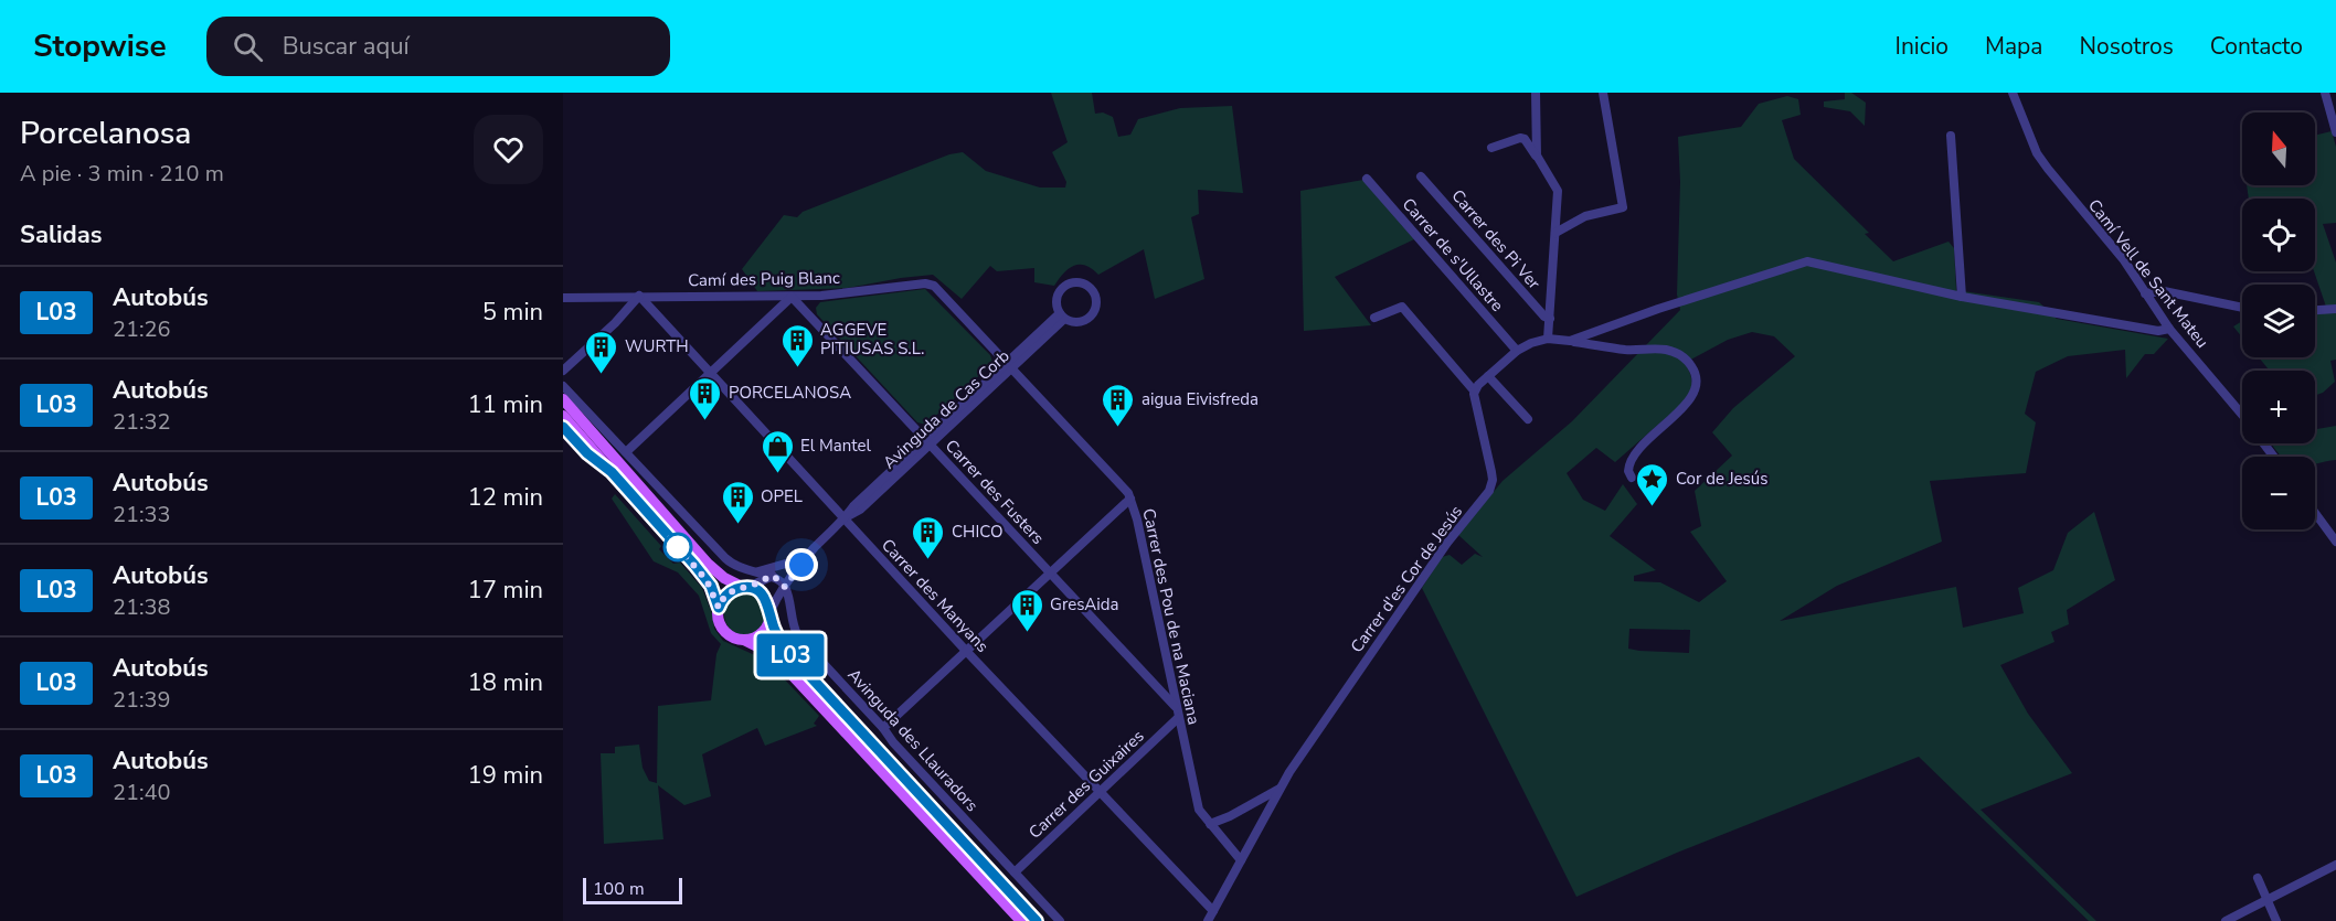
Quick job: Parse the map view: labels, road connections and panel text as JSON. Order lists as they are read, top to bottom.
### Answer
{
  "streets": {
    "street": [
      "Carrer des Pi Ver",
      "Carrer de s'Ullastre",
      "Camí Vell de Sant Mateu",
      "Camí des Puig Blanc",
      "Avinguda de Cas Corb",
      "Carrer des Fusters",
      "Carrer d'es Cor de Jesús",
      "Carrer des Manyans",
      "Carrer des Pou de na Maciana",
      "Avinguda des Llauradors",
      "Carrer des Guixaires"
    ]
  },
  "crossings": [
    ["Camí des Puig Blanc", "Carrer des Fusters"],
    ["Camí des Puig Blanc", "Carrer des Manyans"],
    ["Camí des Puig Blanc", "Carrer des Pou de na Maciana"],
    ["Avinguda de Cas Corb", "Carrer des Fusters"],
    ["Avinguda de Cas Corb", "Carrer des Manyans"],
    ["Avinguda de Cas Corb", "Carrer des Pou de na Maciana"],
    ["Carrer des Fusters", "Carrer des Pou de na Maciana"],
    ["Carrer d'es Cor de Jesús", "Carrer des Manyans"],
    ["Carrer d'es Cor de Jesús", "Carrer des Pou de na Maciana"],
    ["Carrer des Manyans", "Carrer des Guixaires"],
    ["Carrer des Pou de na Maciana", "Carrer des Guixaires"],
    ["Avinguda des Llauradors", "Carrer des Guixaires"]
  ],
  "places": {
    "building": [
      "AGGEVE PITIUSAS S.L.",
      "WURTH",
      "PORCELANOSA",
      "aigua Eivisfreda",
      "OPEL",
      "CHICO",
      "GresAida"
    ],
    "shop": ["El Mantel"],
    "place": ["Cor de Jesús"]
  },
  "lines": ["bus line L03"],
  "scale_bar": "100 m",
  "north": "top",
  "page": {
    "header": "Stopwise",
    "search": "Buscar aquí",
    "nav": [
      "Inicio",
      "Mapa",
      "Nosotros",
      "Contacto"
    ],
    "heading": [
      ["Porcelanosa", "A pie · 3 min · 210 m"],
      "Salidas"
    ],
    "on_map": "L03",
    "map_buttons": ["+", "−"],
    "list": [
      {
        "mark": "L03",
        "name": "Autobús",
        "note": "21:26",
        "value": "5 min"
      },
      {
        "mark": "L03",
        "name": "Autobús",
        "note": "21:32",
        "value": "11 min"
      },
      {
        "mark": "L03",
        "name": "Autobús",
        "note": "21:33",
        "value": "12 min"
      },
      {
        "mark": "L03",
        "name": "Autobús",
        "note": "21:38",
        "value": "17 min"
      },
      {
        "mark": "L03",
        "name": "Autobús",
        "note": "21:39",
        "value": "18 min"
      },
      {
        "mark": "L03",
        "name": "Autobús",
        "note": "21:40",
        "value": "19 min"
      }
    ],
    "scale": "100 m"
  }
}
